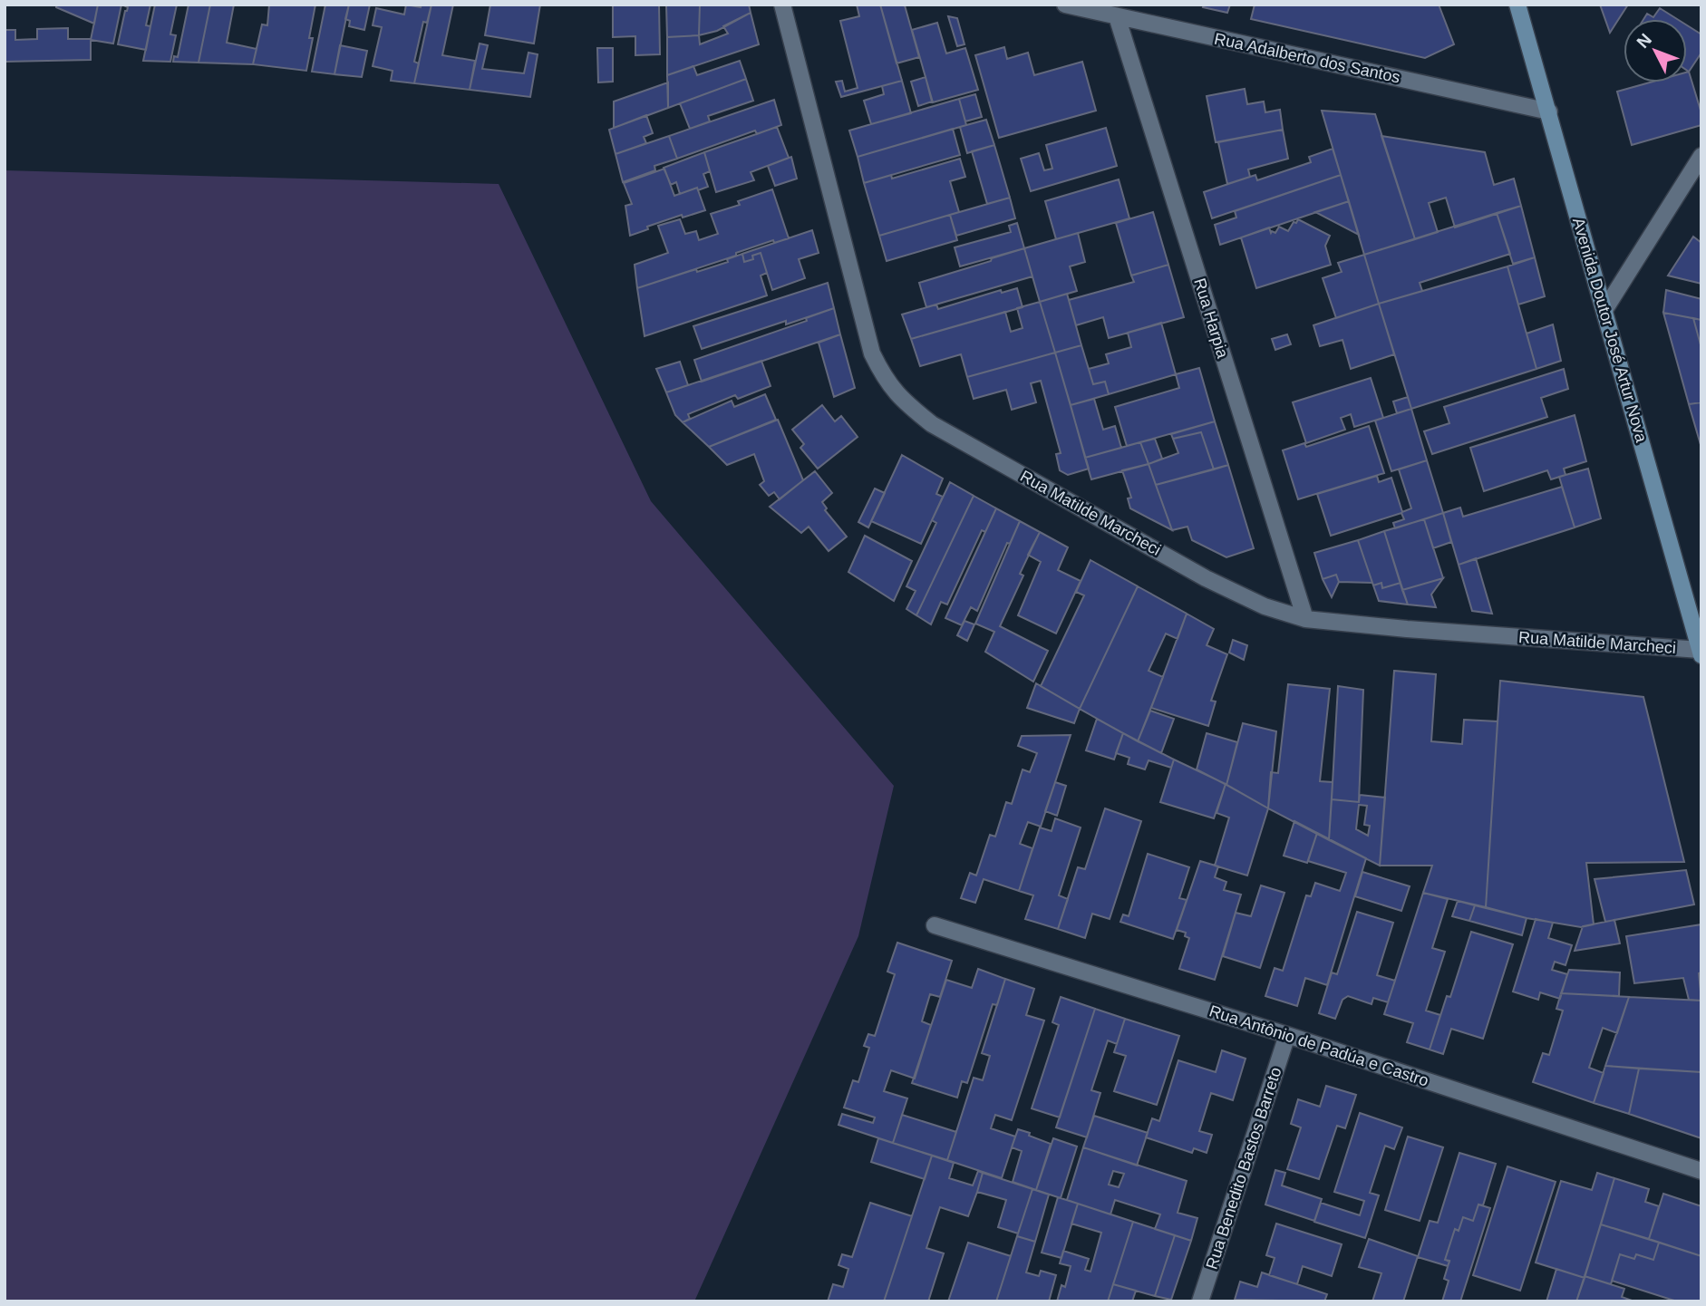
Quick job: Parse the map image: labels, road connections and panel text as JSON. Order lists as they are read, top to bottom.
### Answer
{
  "streets": {
    "main road": ["Avenida Doutor José Artur Nova"],
    "street": [
      "Rua Adalberto dos Santos",
      "Rua Harpia",
      "Rua Matilde Marcheci",
      "Rua Antônio de Padúa e Castro",
      "Rua Benedito Bastos Barreto"
    ]
  },
  "crossings": [
    ["Rua Adalberto dos Santos", "Rua Harpia"],
    ["Rua Adalberto dos Santos", "Avenida Doutor José Artur Nova"],
    ["Rua Harpia", "Rua Matilde Marcheci"],
    ["Avenida Doutor José Artur Nova", "Rua Matilde Marcheci"],
    ["Rua Antônio de Padúa e Castro", "Rua Benedito Bastos Barreto"]
  ],
  "north": "top left"
}
